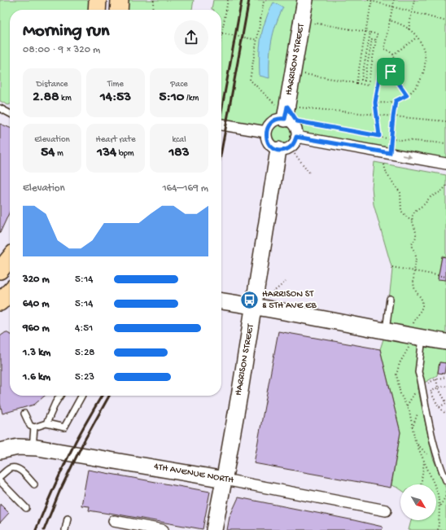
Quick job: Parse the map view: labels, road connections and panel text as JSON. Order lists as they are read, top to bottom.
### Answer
{
  "streets": {
    "street": ["HARRISON STREET", "4TH AVENUE NORTH"]
  },
  "crossings": [
    ["HARRISON STREET", "4TH AVENUE NORTH"]
  ],
  "places": {
    "bus stop": ["HARRISON ST & 5TH AVE EB"]
  },
  "north": "bottom right",
  "page": {
    "heading": ["Morning run", "08:00 · 9 × 320 m"],
    "stats": [
      ["Distance", "2.88 km"],
      ["Time", "14:53"],
      ["Pace", "5:10 /km"],
      ["Elevation", "54 m"],
      ["Heart rate", "134 bpm"],
      ["kcal", "183"]
    ],
    "chart": ["Elevation", "164–169 m"],
    "list": [
      {
        "name": "320 m",
        "note": "5:14"
      },
      {
        "name": "640 m",
        "note": "5:14"
      },
      {
        "name": "960 m",
        "note": "4:51"
      },
      {
        "name": "1.3 km",
        "note": "5:28"
      },
      {
        "name": "1.6 km",
        "note": "5:23"
      }
    ]
  }
}
